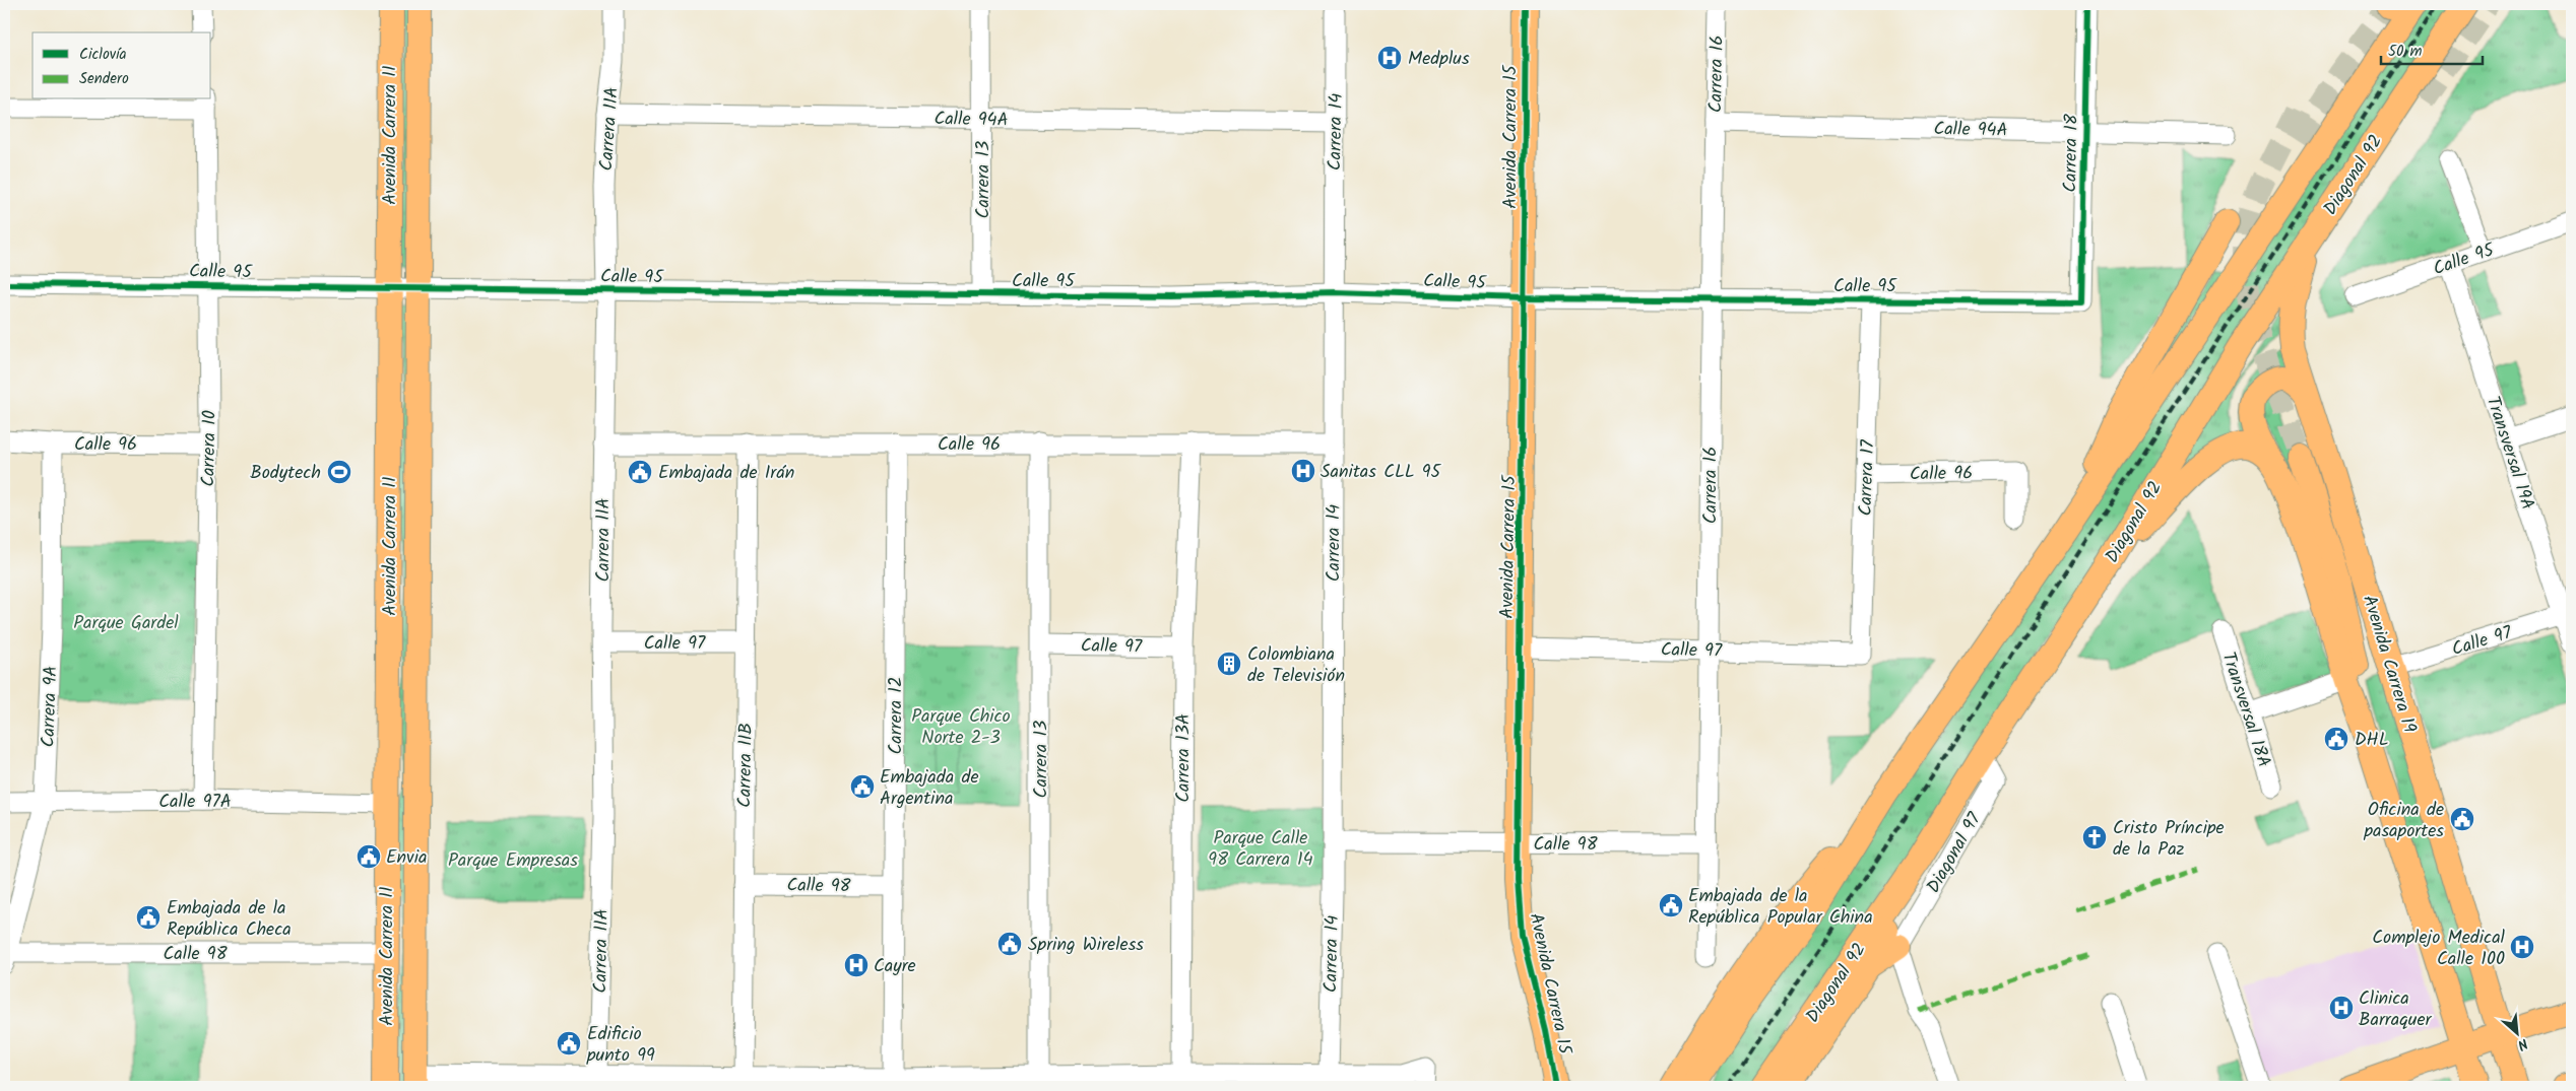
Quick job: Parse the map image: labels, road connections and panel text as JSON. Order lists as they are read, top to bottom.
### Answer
{
  "streets": {
    "main road": [
      "Avenida Carrera 11",
      "Avenida Carrera 15",
      "Diagonal 92",
      "Avenida Carrera 19"
    ],
    "street": [
      "Carrera 16",
      "Calle 94A",
      "Carrera 11A",
      "Carrera 14",
      "Carrera 18",
      "Carrera 13",
      "Calle 95",
      "Calle 96",
      "Carrera 10",
      "Transversal 19A",
      "Carrera 17",
      "Calle 97",
      "Carrera 9A",
      "Transversal 18A",
      "Carrera 12",
      "Carrera 13A",
      "Carrera 11B",
      "Calle 97A",
      "Calle 98",
      "Diagonal 97"
    ]
  },
  "crossings": [
    ["Carrera 16", "Calle 94A"],
    ["Carrera 16", "Calle 95"],
    ["Carrera 16", "Calle 97"],
    ["Carrera 16", "Calle 98"],
    ["Calle 94A", "Carrera 11A"],
    ["Calle 94A", "Carrera 14"],
    ["Calle 94A", "Carrera 18"],
    ["Calle 94A", "Carrera 13"],
    ["Carrera 11A", "Calle 95"],
    ["Carrera 11A", "Calle 96"],
    ["Carrera 11A", "Calle 97"],
    ["Carrera 14", "Calle 95"],
    ["Carrera 14", "Calle 96"],
    ["Carrera 14", "Calle 98"],
    ["Avenida Carrera 11", "Calle 95"],
    ["Avenida Carrera 11", "Calle 97A"],
    ["Avenida Carrera 11", "Calle 98"],
    ["Avenida Carrera 15", "Calle 95"],
    ["Avenida Carrera 15", "Calle 97"],
    ["Avenida Carrera 15", "Calle 98"],
    ["Carrera 18", "Calle 95"],
    ["Diagonal 92", "Avenida Carrera 19"],
    ["Diagonal 92", "Diagonal 97"],
    ["Carrera 13", "Calle 95"],
    ["Carrera 13", "Calle 96"],
    ["Carrera 13", "Calle 97"],
    ["Calle 95", "Carrera 10"],
    ["Calle 95", "Transversal 19A"],
    ["Calle 95", "Carrera 17"],
    ["Calle 96", "Carrera 10"],
    ["Calle 96", "Carrera 17"],
    ["Calle 96", "Carrera 9A"],
    ["Calle 96", "Carrera 12"],
    ["Calle 96", "Carrera 13A"],
    ["Calle 96", "Carrera 11B"],
    ["Carrera 10", "Calle 97A"],
    ["Transversal 19A", "Calle 97"],
    ["Carrera 17", "Calle 97"],
    ["Calle 97", "Avenida Carrera 19"],
    ["Calle 97", "Carrera 13A"],
    ["Calle 97", "Carrera 11B"],
    ["Carrera 9A", "Calle 97A"],
    ["Carrera 9A", "Calle 98"],
    ["Carrera 12", "Calle 98"],
    ["Carrera 11B", "Calle 98"]
  ],
  "parks": [
    "Parque Gardel",
    "Parque Chico Norte 2-3",
    "Parque Calle 98 Carrera 14",
    "Parque Empresas"
  ],
  "places": {
    "hospital": [
      "Medplus",
      "Sanitas CLL 95",
      "Complejo Medical Calle 100",
      "Cayre",
      "Clinica Barraquer"
    ],
    "sports": ["Bodytech"],
    "public building": [
      "Embajada de Irán",
      "DHL",
      "Embajada de Argentina",
      "Oficina de pasaportes",
      "Envia",
      "Embajada de la República Popular China",
      "Embajada de la República Checa",
      "Spring Wireless",
      "Edificio punto 99"
    ],
    "building": ["Colombiana de Televisión"],
    "church": ["Cristo Príncipe de la Paz"]
  },
  "legend": ["Ciclovía", "Sendero"],
  "scale_bar": "50 m",
  "north": "bottom right"
}
